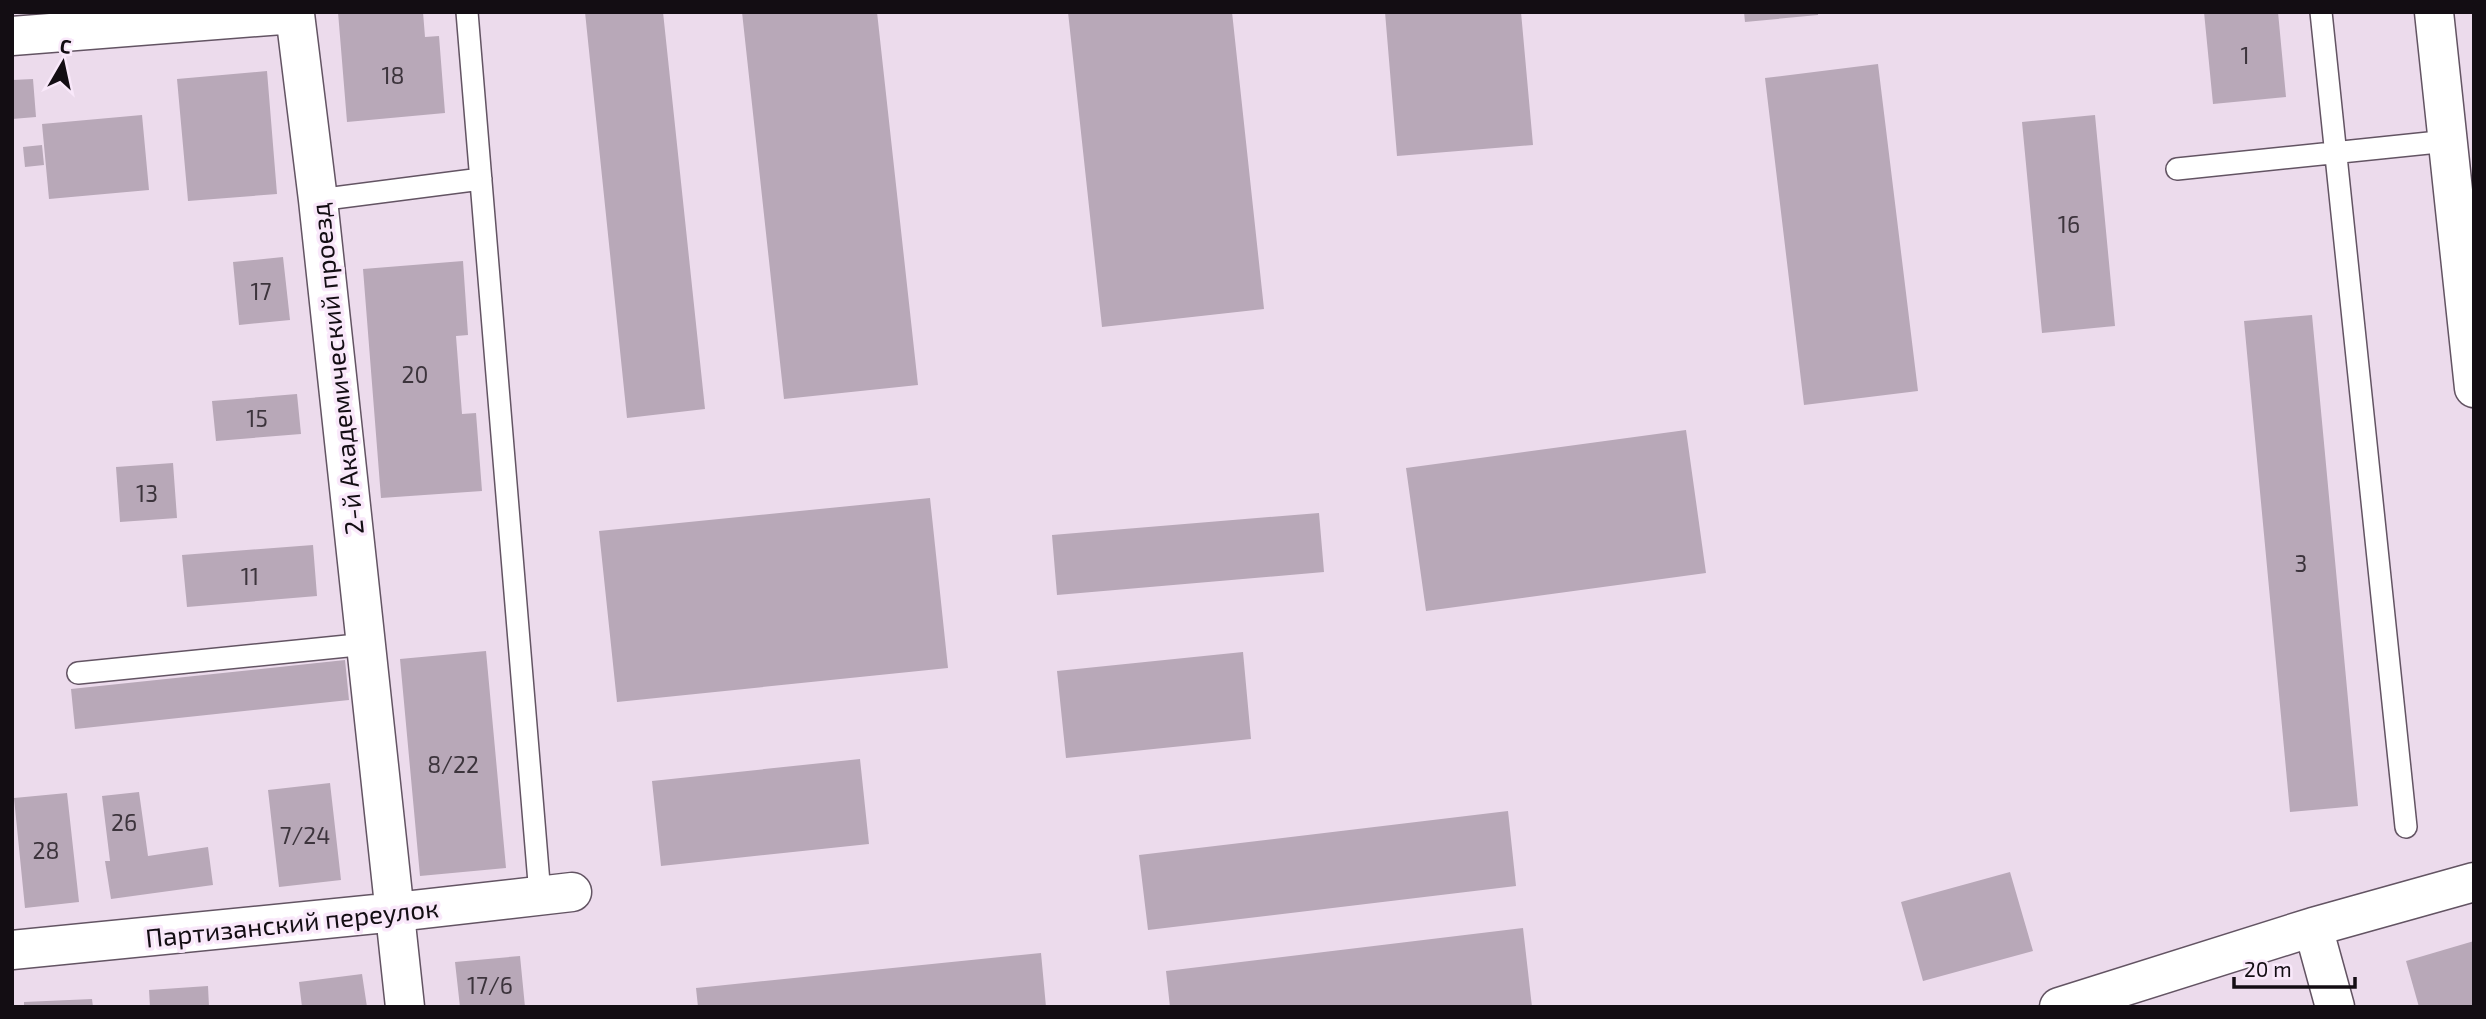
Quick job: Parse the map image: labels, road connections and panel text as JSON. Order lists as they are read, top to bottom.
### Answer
{
  "streets": {
    "street": ["2-й Академический проезд", "Партизанский переулок"]
  },
  "crossings": [
    ["2-й Академический проезд", "Партизанский переулок"]
  ],
  "house_numbers": [
    "1",
    "18",
    "16",
    "17",
    "20",
    "15",
    "13",
    "3",
    "11",
    "8/22",
    "26",
    "7/24",
    "28",
    "17/6"
  ],
  "scale_bar": "20 m",
  "north": "top"
}
